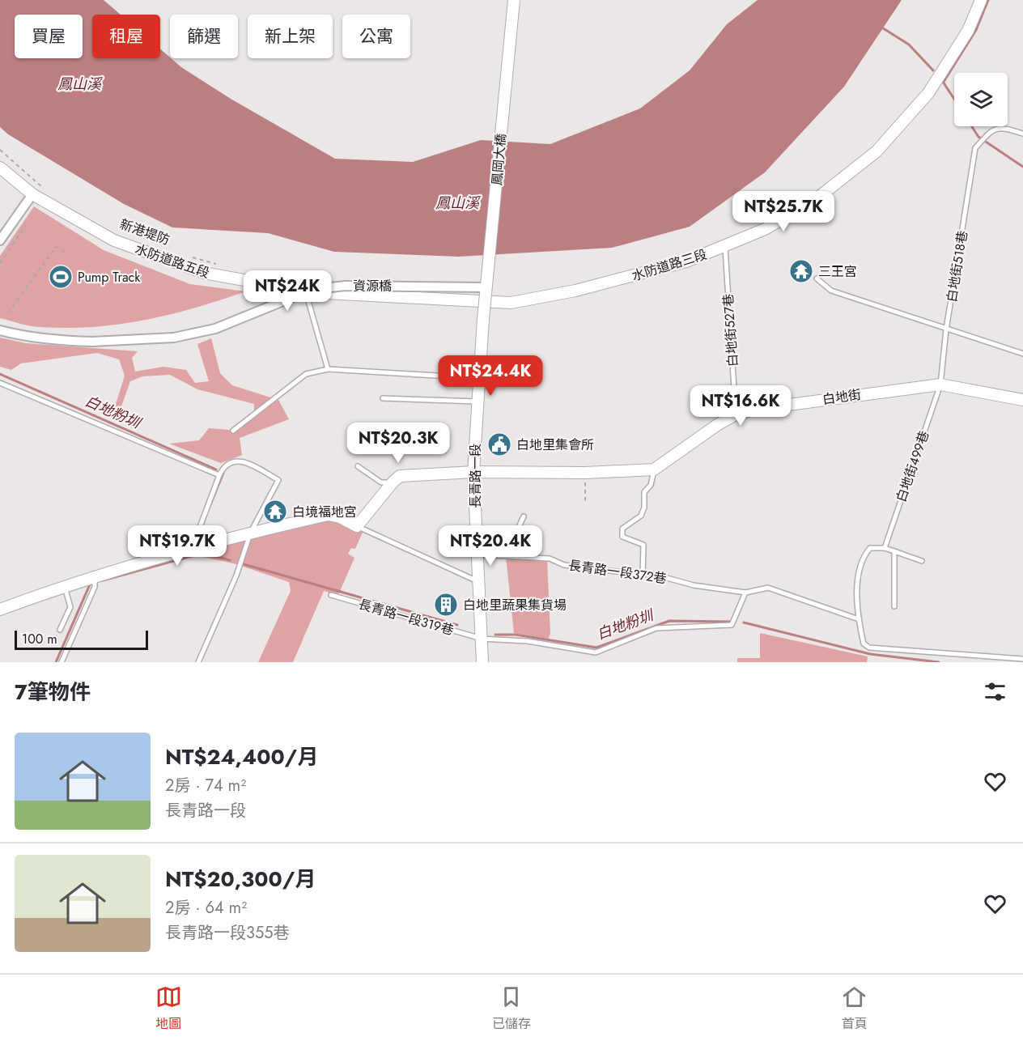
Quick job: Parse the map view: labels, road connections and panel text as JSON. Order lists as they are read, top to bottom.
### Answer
{
  "streets": {
    "street": [
      "鳳岡大橋",
      "水防道路五段",
      "水防道路三段",
      "資源橋",
      "白地街",
      "長青路一段"
    ],
    "lane": [
      "白地街518巷",
      "白地街527巷",
      "白地街499巷",
      "長青路一段372巷",
      "長青路一段319巷"
    ]
  },
  "crossings": [
    ["鳳岡大橋", "資源橋"],
    ["鳳岡大橋", "長青路一段"],
    ["水防道路五段", "水防道路三段"],
    ["水防道路三段", "白地街527巷"],
    ["白地街518巷", "白地街"],
    ["白地街518巷", "白地街499巷"],
    ["白地街527巷", "白地街"],
    ["白地街", "白地街499巷"],
    ["長青路一段", "長青路一段372巷"],
    ["長青路一段", "長青路一段319巷"],
    ["長青路一段372巷", "長青路一段319巷"]
  ],
  "water": ["鳳山溪", "白地粉圳"],
  "places": {
    "temple": ["三王宮", "白境福地宮"],
    "sports": ["Pump Track"],
    "public building": ["白地里集會所"],
    "building": ["白地里蔬果集貨場"]
  },
  "scale_bar": "100 m",
  "page": {
    "chip": [
      "買屋",
      "租屋",
      "篩選",
      "新上架",
      "公寓"
    ],
    "price": [
      "NT$25.7K",
      "NT$24K",
      "NT$24.4K",
      "NT$16.6K",
      "NT$20.3K",
      "NT$19.7K",
      "NT$20.4K"
    ],
    "scale": "100 m",
    "heading": "7筆物件",
    "list": [
      {
        "name": "NT$24,400/月",
        "note": "2房 · 74 m² · 長青路一段"
      },
      {
        "name": "NT$20,300/月",
        "note": "2房 · 64 m² · 長青路一段355巷"
      }
    ],
    "tabs": ["地圖", "已儲存", "首頁"]
  }
}
